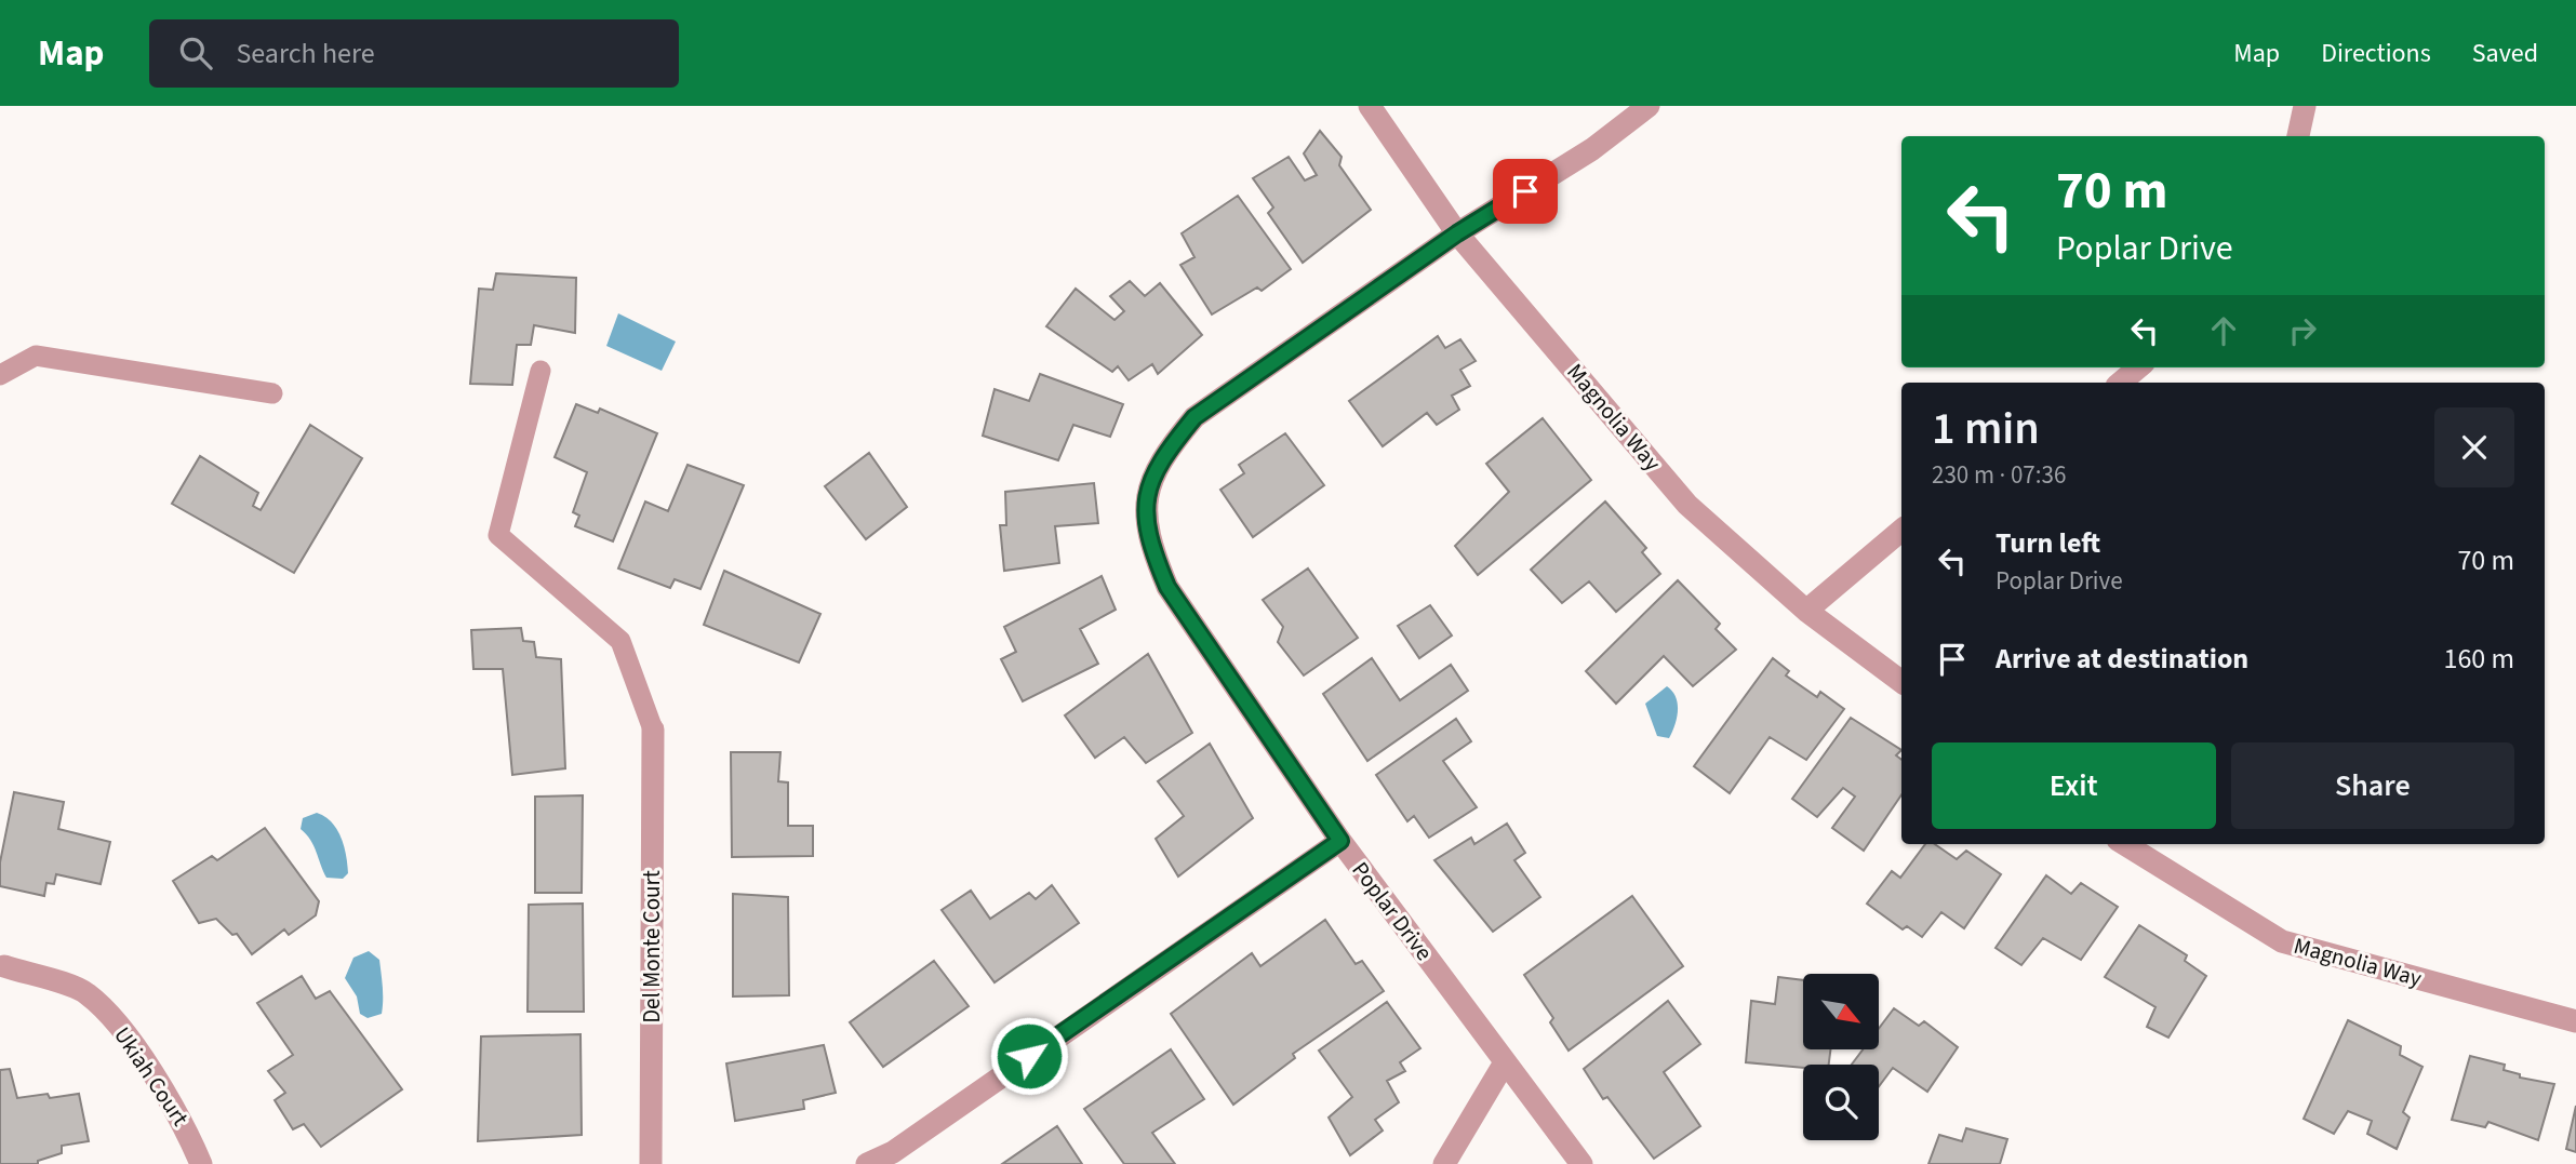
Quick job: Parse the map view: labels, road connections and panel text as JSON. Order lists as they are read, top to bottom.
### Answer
{
  "streets": {
    "street": [
      "Magnolia Way",
      "Poplar Drive",
      "Del Monte Court",
      "Ukiah Court"
    ]
  },
  "crossings": [
    ["Magnolia Way", "Poplar Drive"]
  ],
  "north": "bottom right",
  "page": {
    "header": "Map",
    "search": "Search here",
    "nav": ["Map", "Directions", "Saved"],
    "turn": ["70 m", "Poplar Drive"],
    "heading": ["1 min", "230 m · 07:36"],
    "list": [
      {
        "name": "Turn left",
        "note": "Poplar Drive",
        "value": "70 m"
      },
      {
        "name": "Arrive at destination",
        "value": "160 m"
      }
    ],
    "buttons": ["Exit", "Share"]
  }
}
